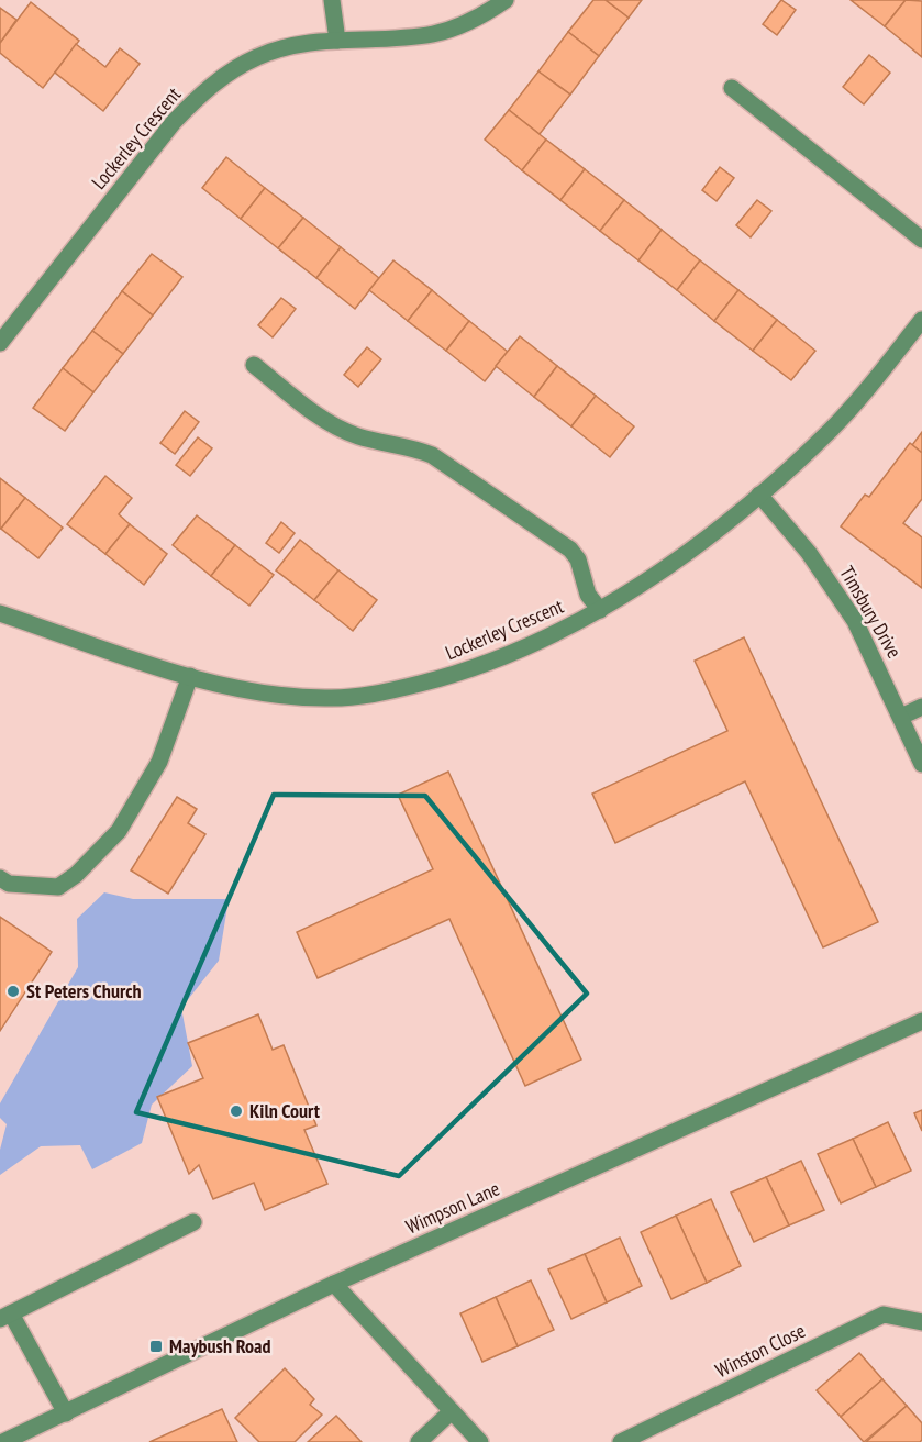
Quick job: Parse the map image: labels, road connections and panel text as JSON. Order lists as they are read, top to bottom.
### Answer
{
  "streets": {
    "street": [
      "Lockerley Crescent",
      "Timsbury Drive",
      "Wimpson Lane",
      "Winston Close"
    ]
  },
  "crossings": [
    ["Lockerley Crescent", "Timsbury Drive"]
  ],
  "places": {
    "other": ["St Peters Church", "Kiln Court"],
    "transit": ["Maybush Road"]
  }
}
